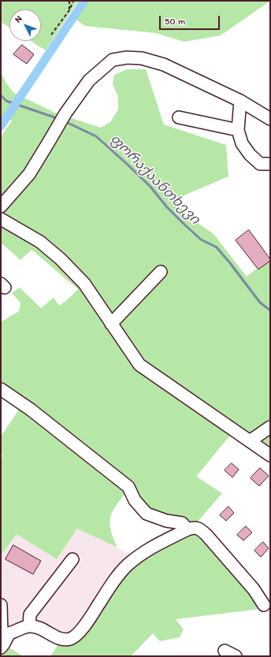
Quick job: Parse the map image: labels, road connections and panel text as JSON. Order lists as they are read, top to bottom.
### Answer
{
  "water": ["ფორაქაანთხევი"],
  "scale_bar": "50 m",
  "north": "top left"
}
